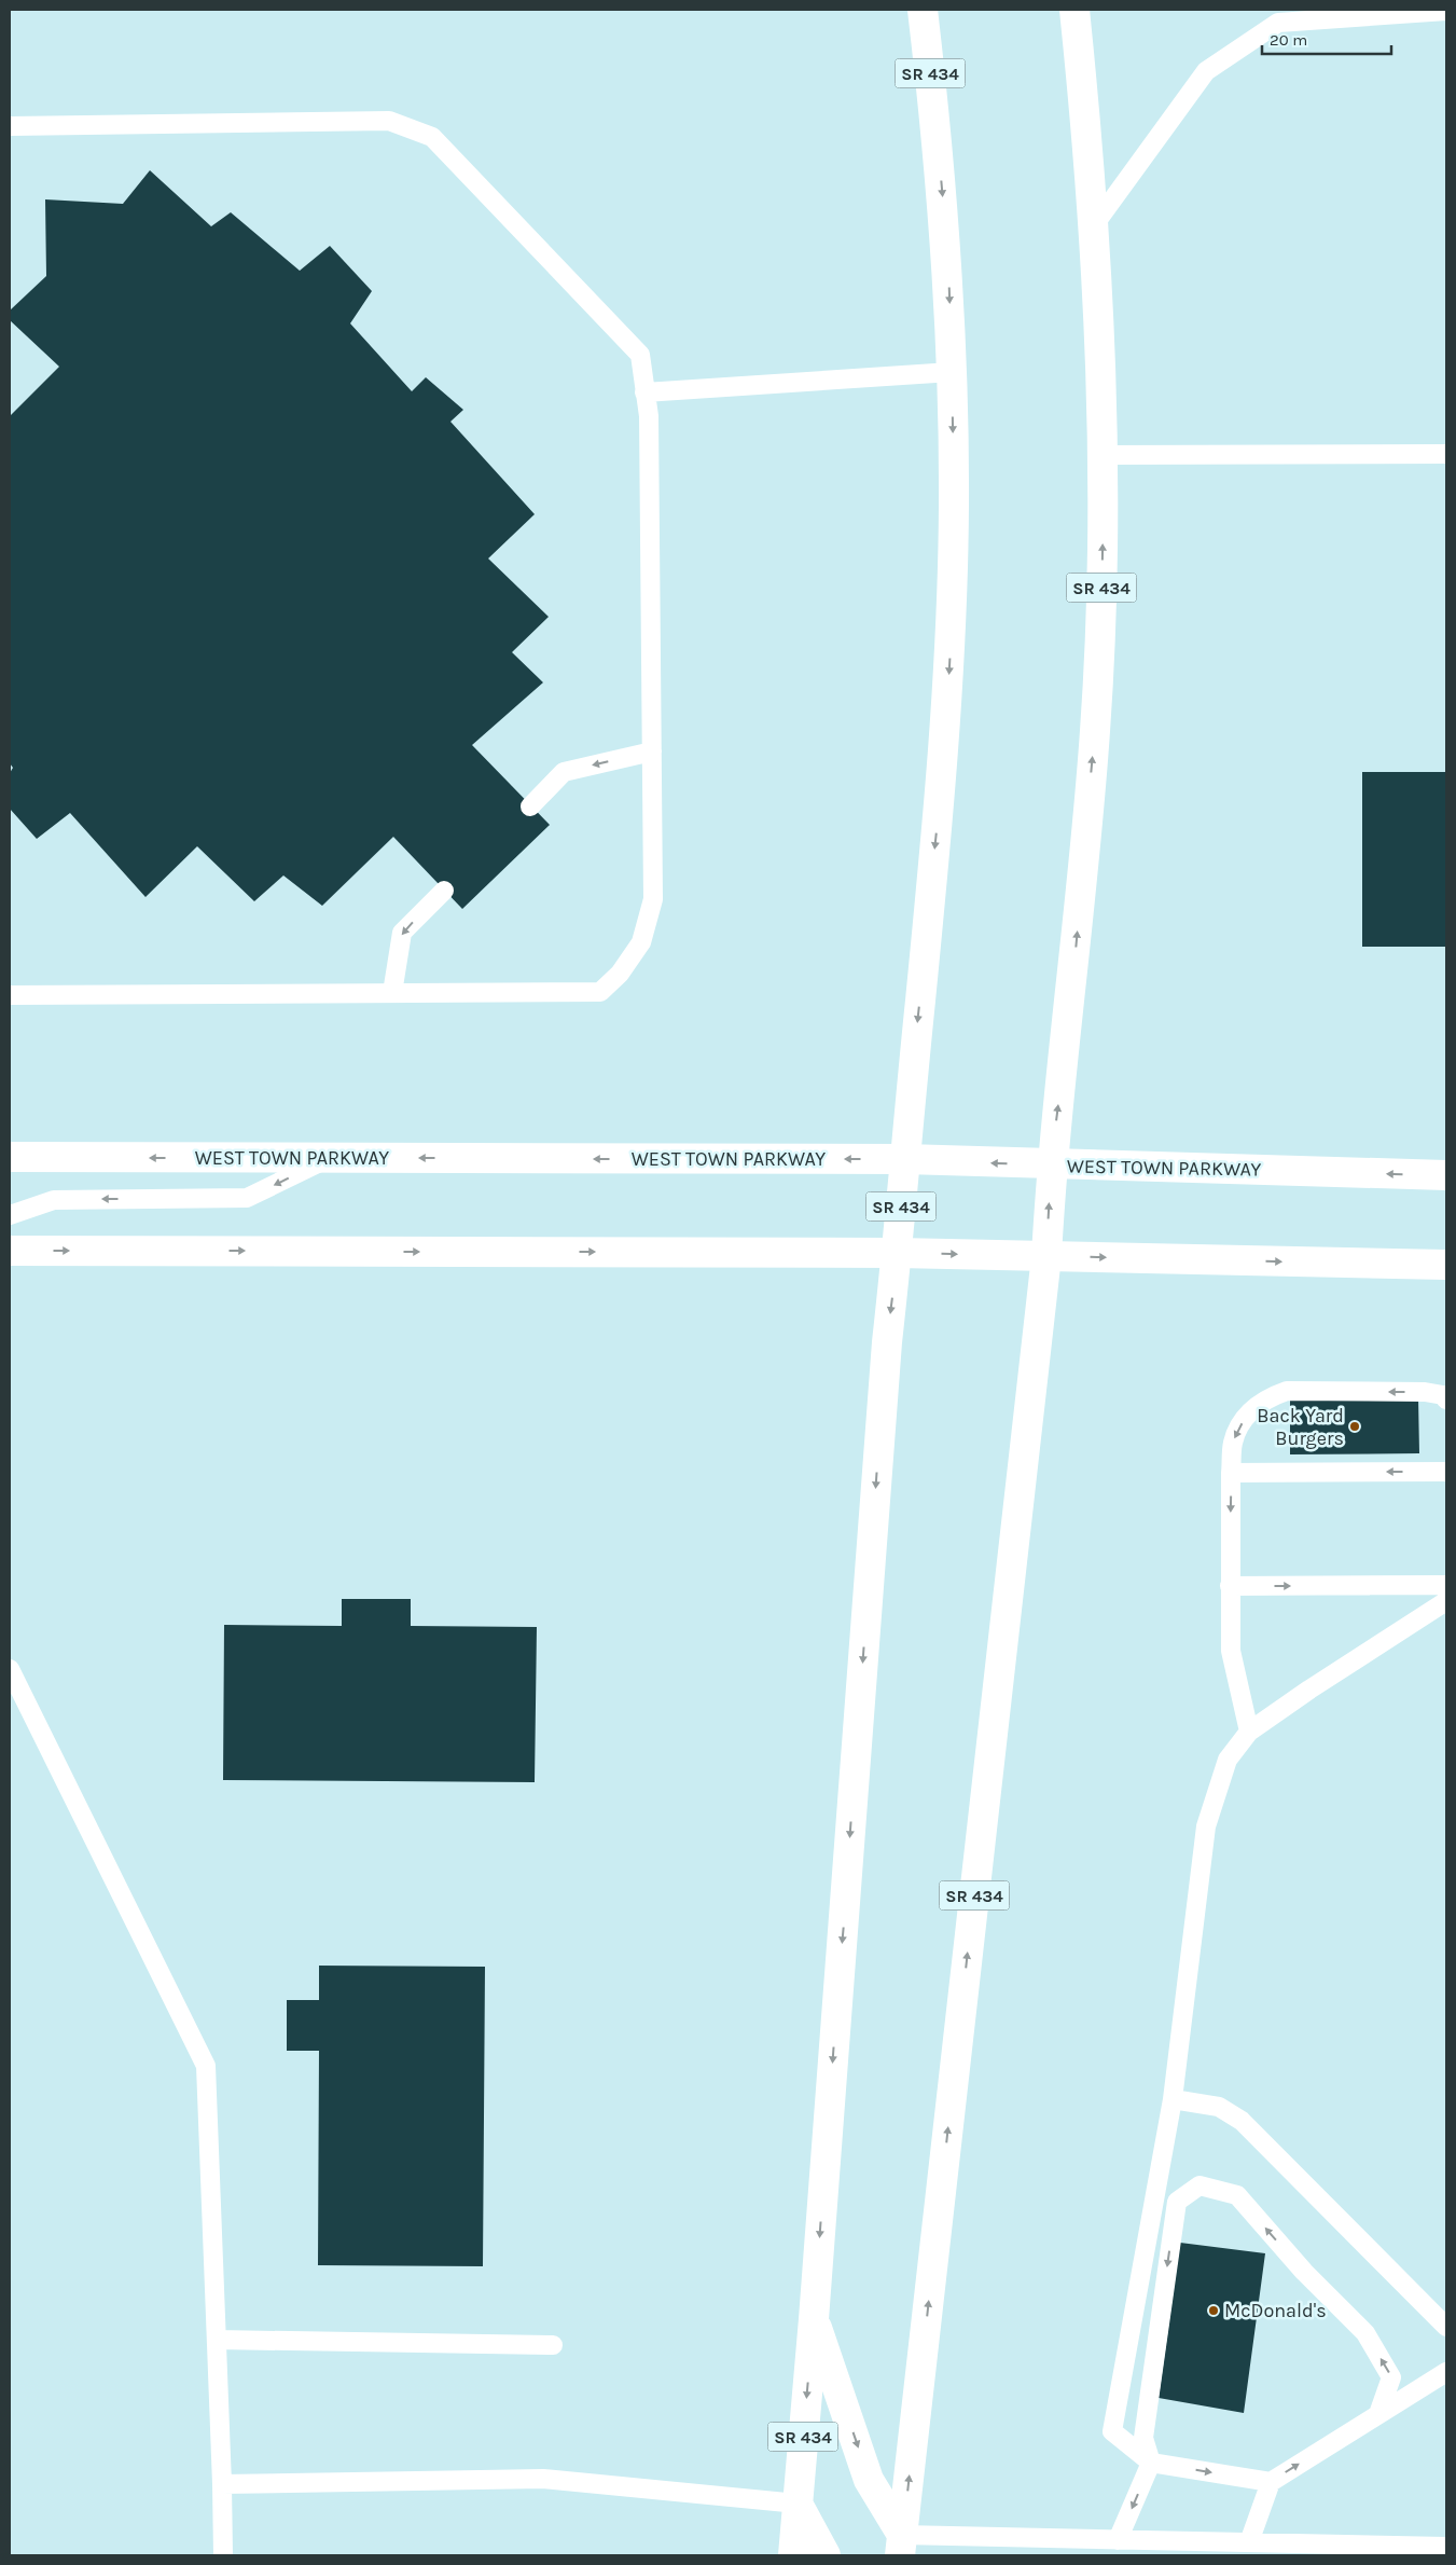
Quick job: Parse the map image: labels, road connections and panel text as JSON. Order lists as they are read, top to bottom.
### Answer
{
  "streets": {
    "main road": ["SR 434", "WEST TOWN PARKWAY"]
  },
  "crossings": [
    ["SR 434", "WEST TOWN PARKWAY"]
  ],
  "places": ["Back Yard Burgers", "McDonald's"],
  "scale_bar": "20 m"
}
